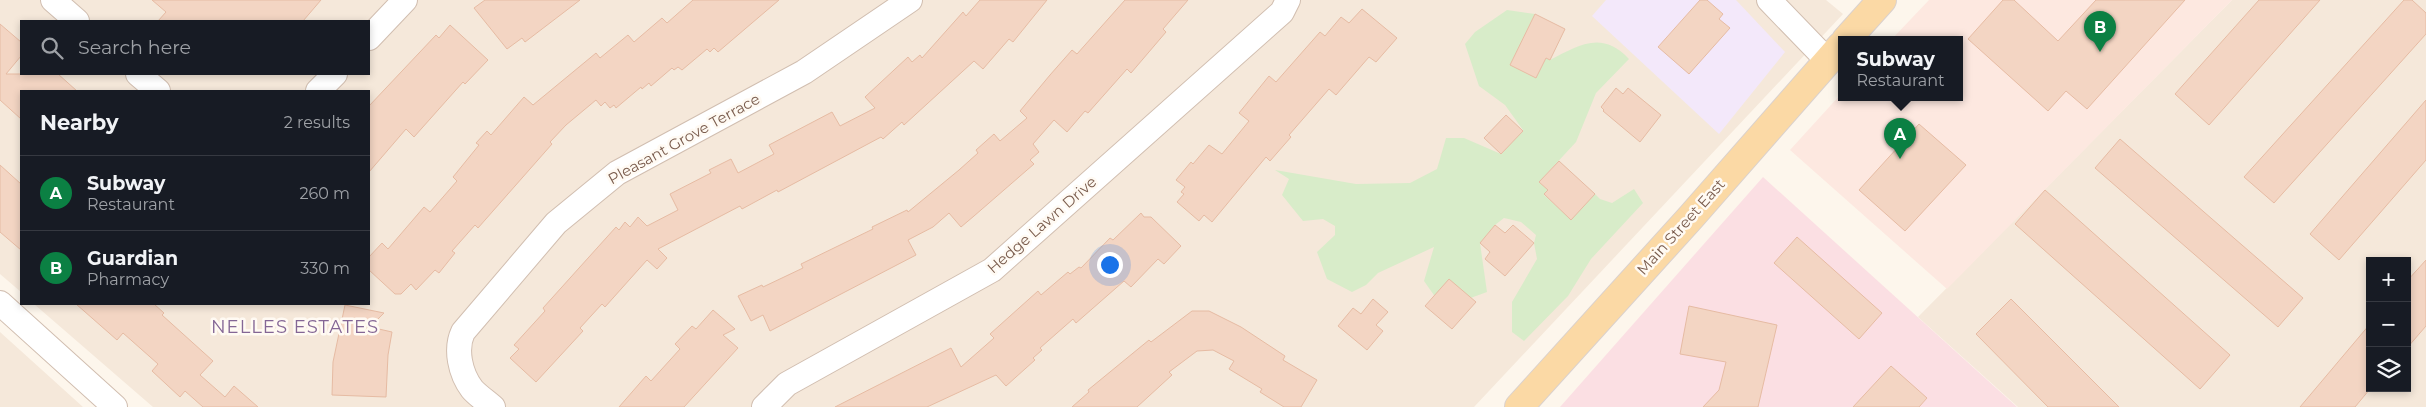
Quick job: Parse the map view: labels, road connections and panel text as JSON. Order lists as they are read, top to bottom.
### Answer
{
  "streets": {
    "main road": ["Main Street East"],
    "street": ["Pleasant Grove Terrace", "Hedge Lawn Drive"]
  },
  "districts": ["NELLES ESTATES"],
  "page": {
    "pins": ["B", "A"],
    "search": "Search here",
    "popup": ["Subway", "Restaurant"],
    "heading": ["Nearby", "2 results"],
    "list": [
      {
        "mark": "A",
        "name": "Subway",
        "note": "Restaurant",
        "value": "260 m"
      },
      {
        "mark": "B",
        "name": "Guardian",
        "note": "Pharmacy",
        "value": "330 m"
      }
    ],
    "map_buttons": ["+", "−"]
  }
}
